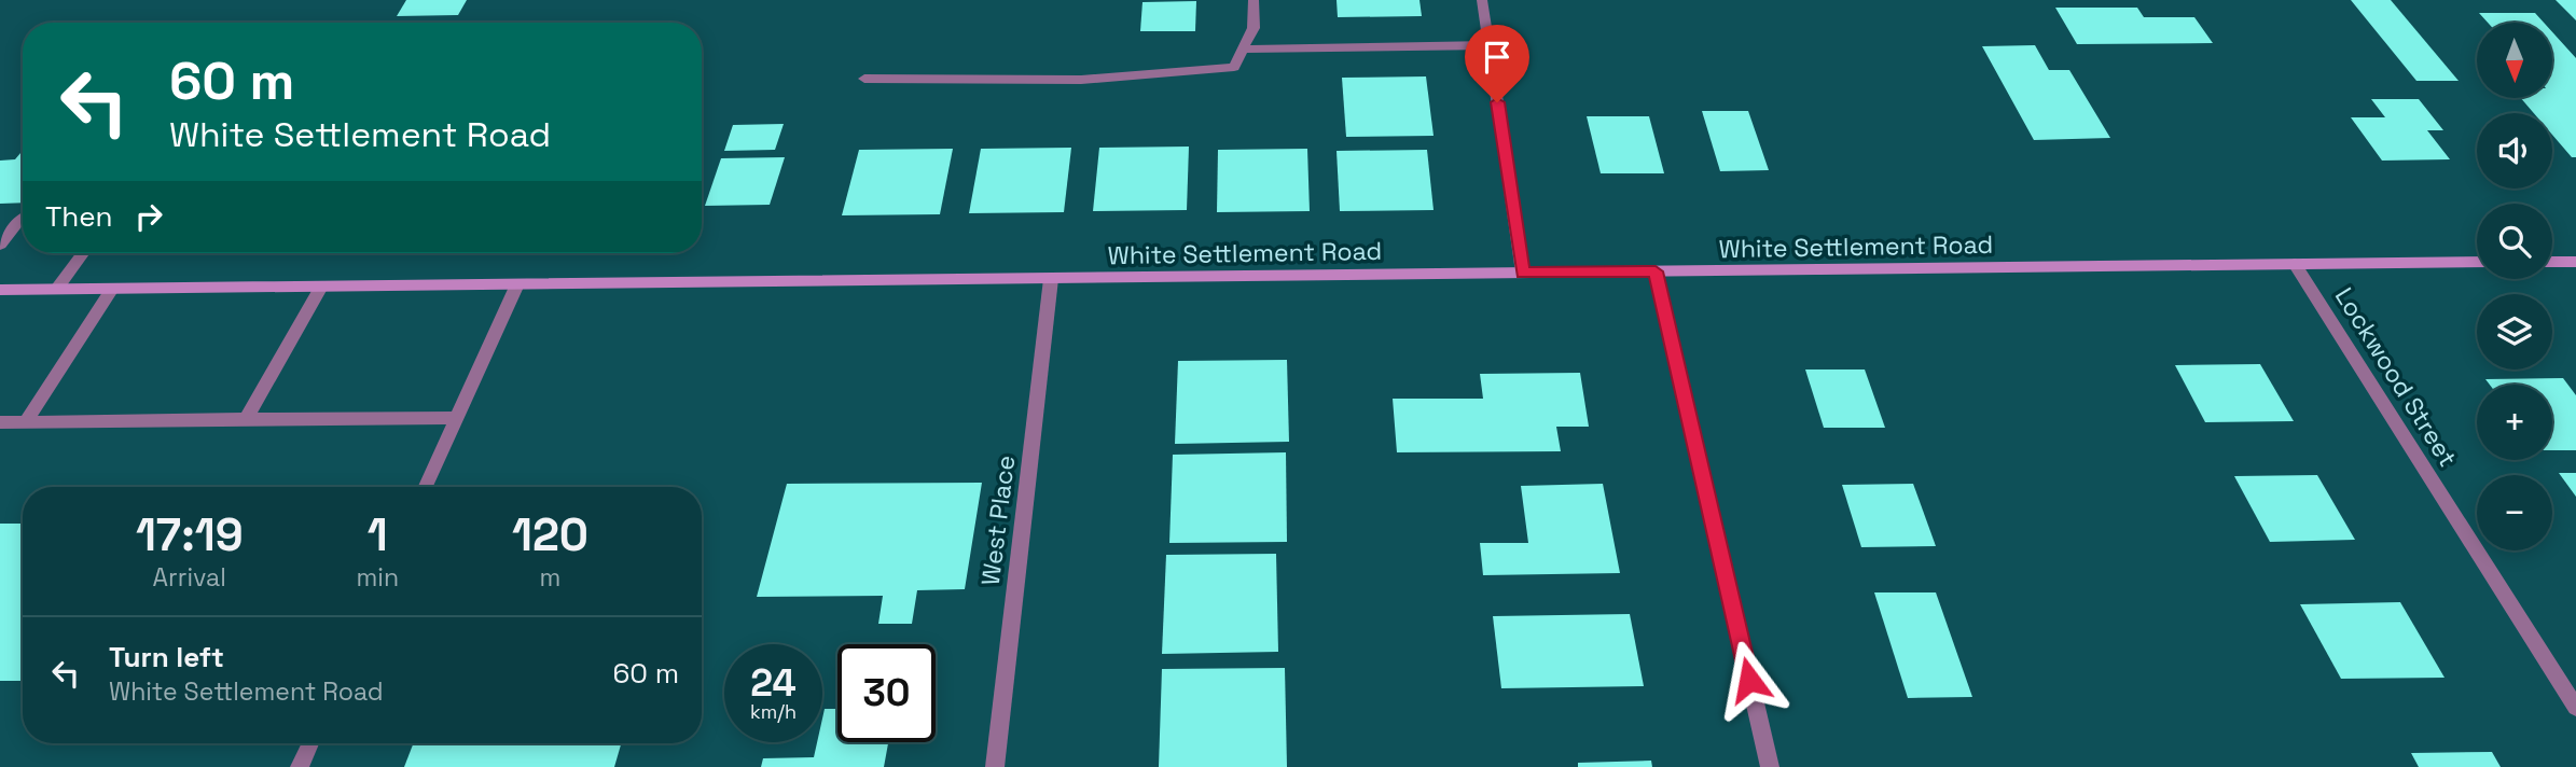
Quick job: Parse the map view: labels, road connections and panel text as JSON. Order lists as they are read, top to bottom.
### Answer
{
  "streets": {
    "main road": ["White Settlement Road"],
    "street": ["Lockwood Street", "West Place"]
  },
  "crossings": [
    ["White Settlement Road", "Lockwood Street"],
    ["White Settlement Road", "West Place"]
  ],
  "north": "bottom",
  "page": {
    "map_buttons": ["+", "−"],
    "turn": ["60 m", "White Settlement Road"],
    "then": "Then",
    "eta": [
      "17:19",
      "Arrival",
      "1",
      "min",
      "120",
      "m"
    ],
    "list": [
      {
        "name": "Turn left",
        "note": "White Settlement Road",
        "value": "60 m"
      }
    ],
    "speed": "24 km/h",
    "limit": "30"
  }
}
